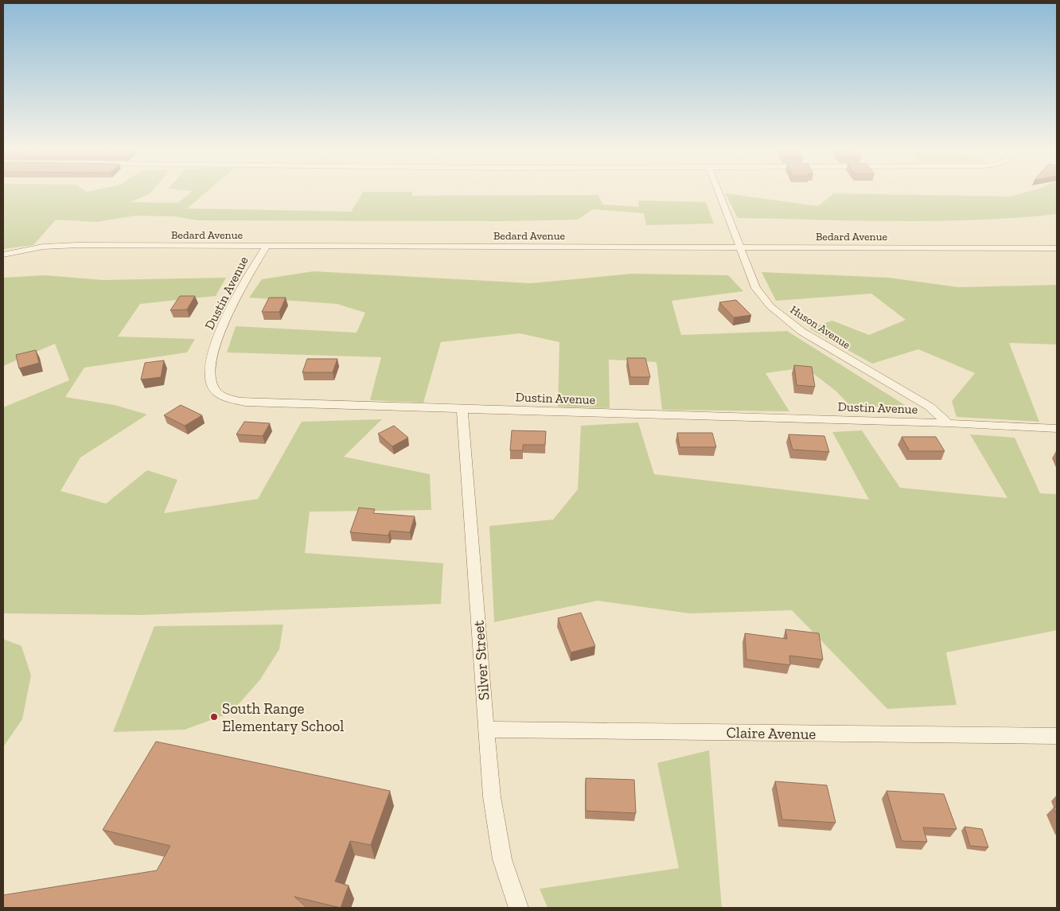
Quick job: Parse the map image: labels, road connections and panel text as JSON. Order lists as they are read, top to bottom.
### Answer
{
  "streets": {
    "street": [
      "Bedard Avenue",
      "Dustin Avenue",
      "Huson Avenue",
      "Silver Street",
      "Claire Avenue"
    ]
  },
  "crossings": [
    ["Bedard Avenue", "Dustin Avenue"],
    ["Bedard Avenue", "Huson Avenue"],
    ["Dustin Avenue", "Huson Avenue"],
    ["Dustin Avenue", "Silver Street"],
    ["Silver Street", "Claire Avenue"]
  ],
  "places": ["South Range Elementary School"]
}
